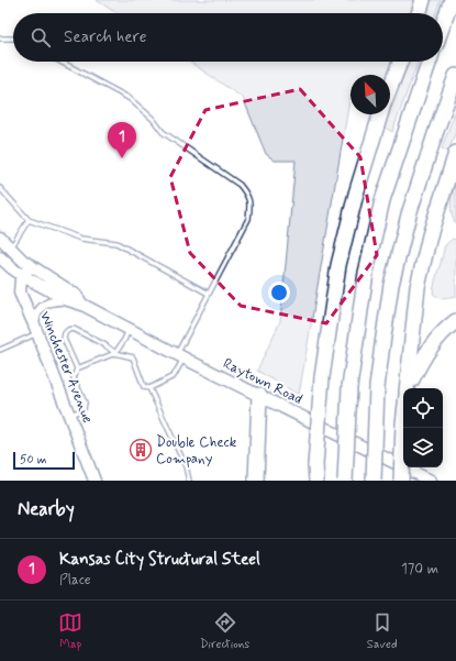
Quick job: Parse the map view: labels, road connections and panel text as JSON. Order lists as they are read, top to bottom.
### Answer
{
  "streets": {
    "main road": ["Winchester Avenue", "Raytown Road"]
  },
  "crossings": [
    ["Winchester Avenue", "Raytown Road"]
  ],
  "places": {
    "building": ["Double Check Company"]
  },
  "scale_bar": "50 m",
  "north": "top left",
  "page": {
    "search": "Search here",
    "pins": "1",
    "scale": "50 m",
    "heading": "Nearby",
    "list": [
      {
        "mark": "1",
        "name": "Kansas City Structural Steel",
        "note": "Place",
        "value": "170 m"
      }
    ],
    "nav": ["Map", "Directions", "Saved"]
  }
}
